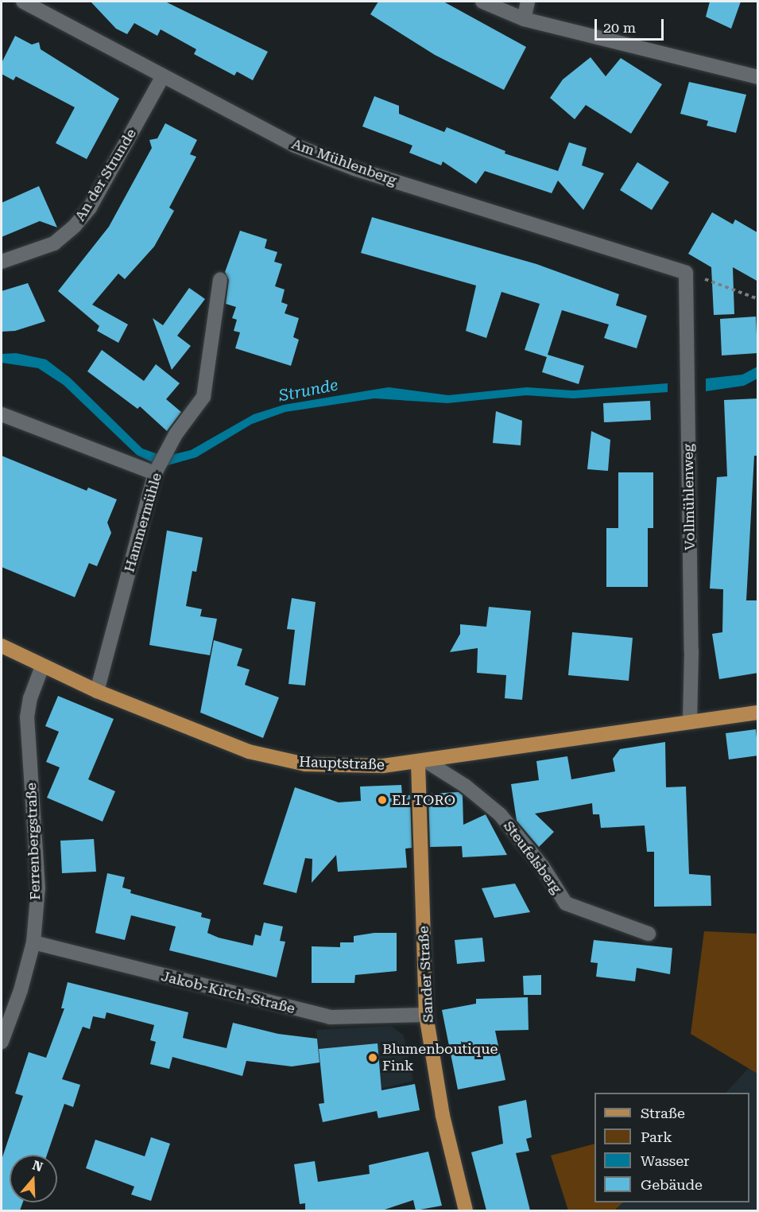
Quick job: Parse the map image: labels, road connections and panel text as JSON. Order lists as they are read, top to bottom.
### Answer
{
  "streets": {
    "main road": ["Hauptstraße", "Sander Straße"],
    "street": [
      "Am Mühlenberg",
      "An der Strunde",
      "Vollmühlenweg",
      "Hammermühle",
      "Ferrenbergstraße",
      "Steufelsberg",
      "Jakob-Kirch-Straße"
    ]
  },
  "crossings": [
    ["Am Mühlenberg", "An der Strunde"],
    ["Am Mühlenberg", "Vollmühlenweg"],
    ["Vollmühlenweg", "Hauptstraße"],
    ["Hammermühle", "Hauptstraße"],
    ["Hauptstraße", "Ferrenbergstraße"],
    ["Hauptstraße", "Steufelsberg"],
    ["Hauptstraße", "Sander Straße"],
    ["Ferrenbergstraße", "Jakob-Kirch-Straße"],
    ["Steufelsberg", "Sander Straße"],
    ["Sander Straße", "Jakob-Kirch-Straße"]
  ],
  "water": ["Strunde"],
  "places": ["EL TORO", "Blumenboutique Fink"],
  "legend": [
    "Straße",
    "Park",
    "Wasser",
    "Gebäude"
  ],
  "scale_bar": "20 m",
  "north": "top"
}
